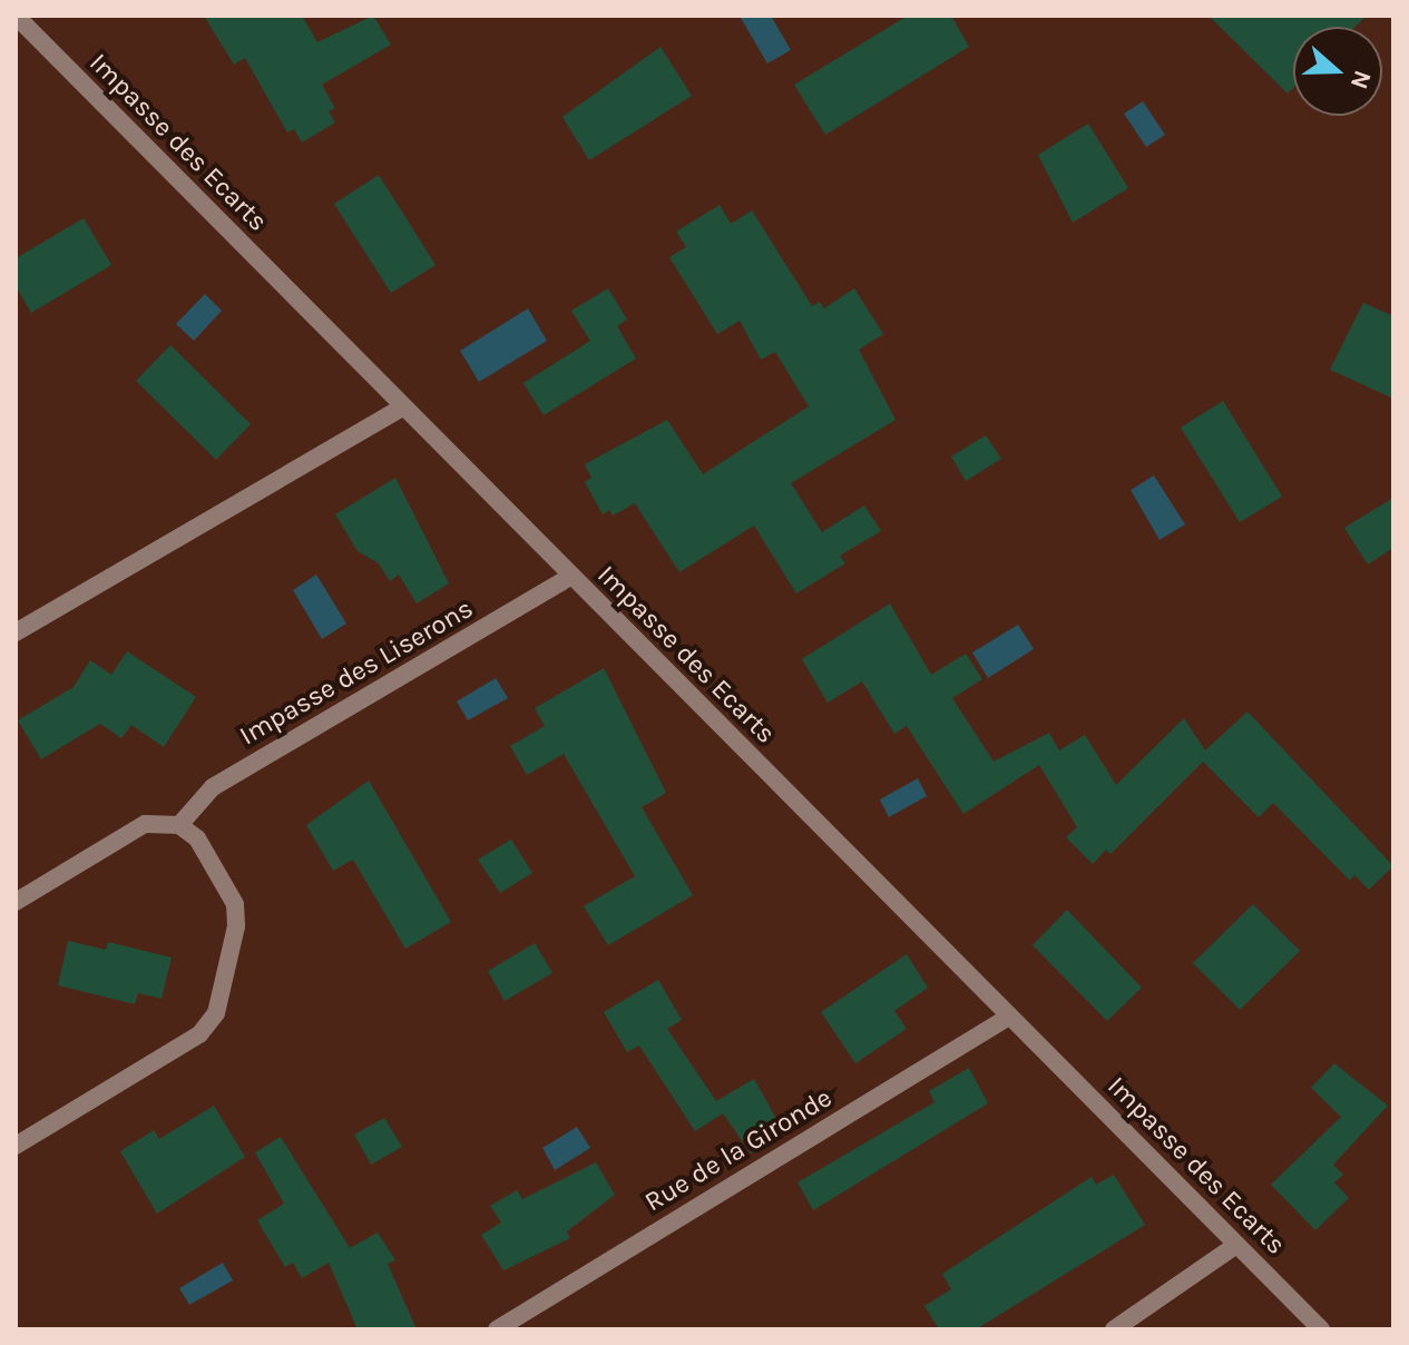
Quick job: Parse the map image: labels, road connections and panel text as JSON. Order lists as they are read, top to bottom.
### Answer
{
  "streets": {
    "street": ["Impasse des Ecarts", "Impasse des Liserons", "Rue de la Gironde"]
  },
  "crossings": [
    ["Impasse des Ecarts", "Impasse des Liserons"],
    ["Impasse des Ecarts", "Rue de la Gironde"]
  ],
  "north": "right"
}
